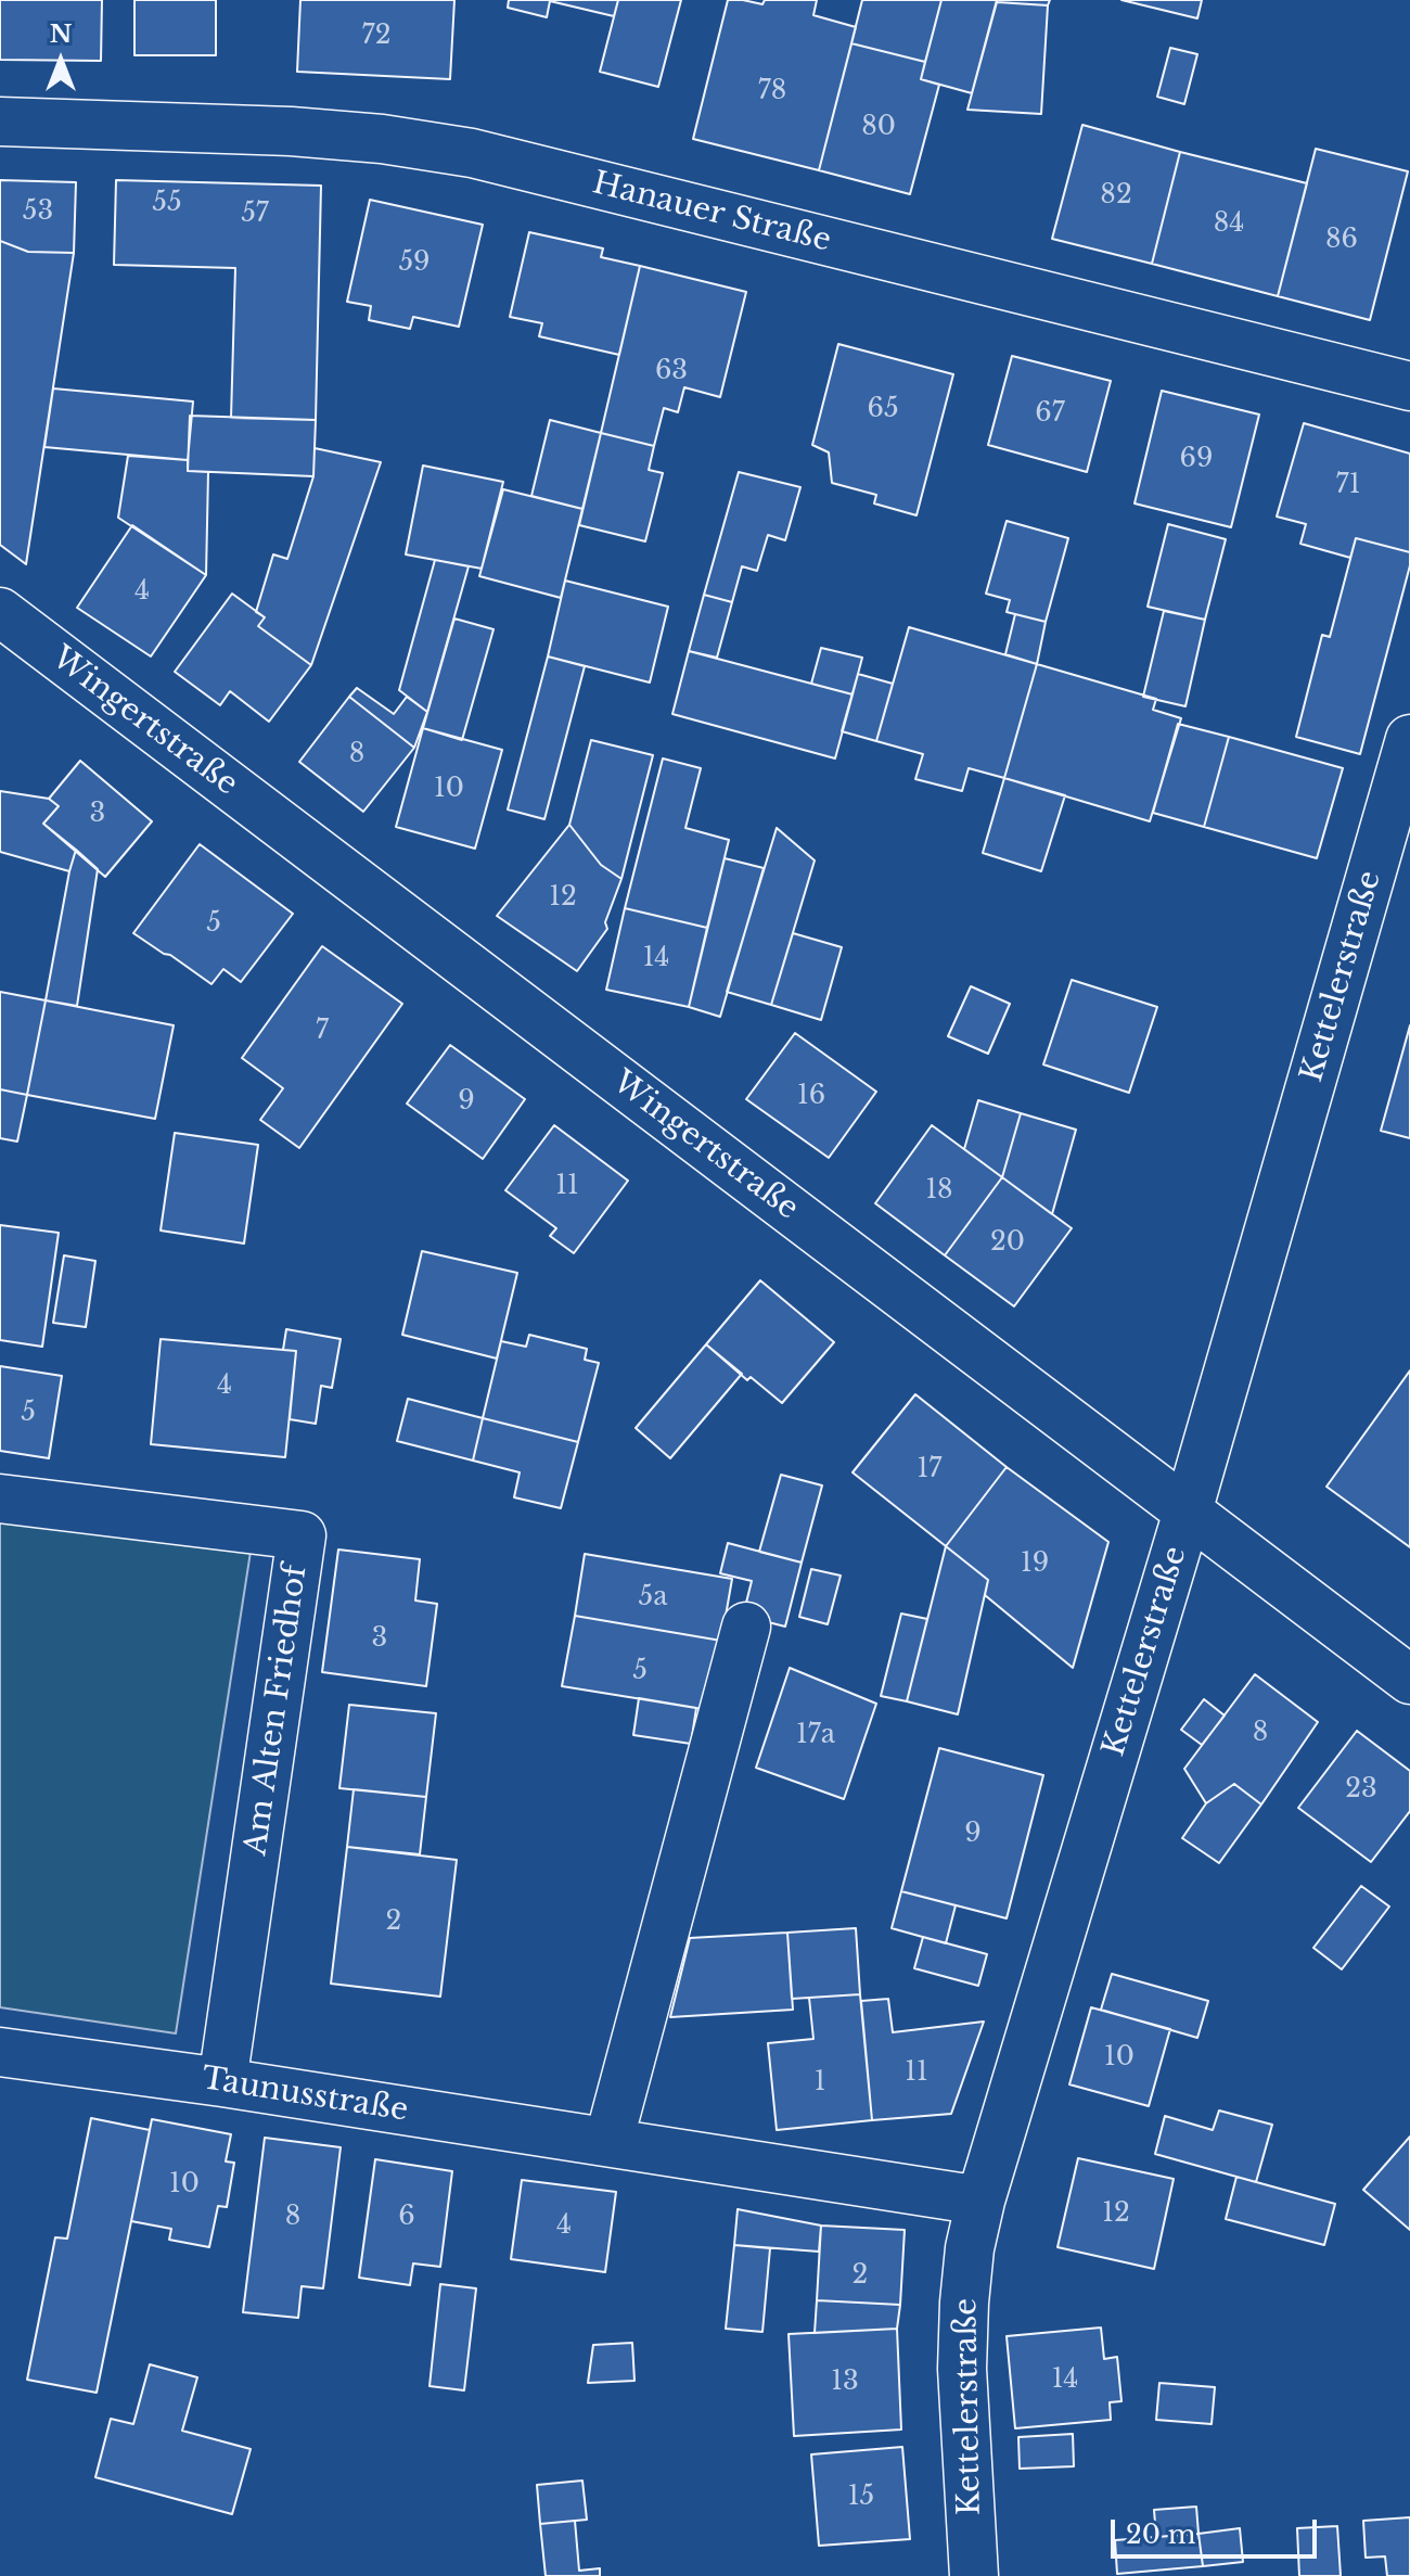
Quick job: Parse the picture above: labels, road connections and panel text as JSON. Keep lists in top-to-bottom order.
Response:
{
  "streets": {
    "street": [
      "Hanauer Straße",
      "Wingertstraße",
      "Kettelerstraße",
      "Am Alten Friedhof",
      "Taunusstraße"
    ]
  },
  "crossings": [
    ["Wingertstraße", "Kettelerstraße"],
    ["Kettelerstraße", "Taunusstraße"],
    ["Am Alten Friedhof", "Taunusstraße"]
  ],
  "house_numbers": [
    "72",
    "78",
    "80",
    "82",
    "55",
    "53",
    "57",
    "84",
    "86",
    "59",
    "63",
    "65",
    "67",
    "69",
    "71",
    "4",
    "8",
    "10",
    "3",
    "12",
    "5",
    "14",
    "7",
    "16",
    "9",
    "11",
    "18",
    "20",
    "4",
    "5",
    "17",
    "19",
    "5a",
    "3",
    "5",
    "8",
    "17a",
    "23",
    "9",
    "2",
    "10",
    "11",
    "1",
    "10",
    "12",
    "8",
    "6",
    "4",
    "2",
    "14",
    "13",
    "15"
  ],
  "scale_bar": "20 m",
  "north": "top"
}
